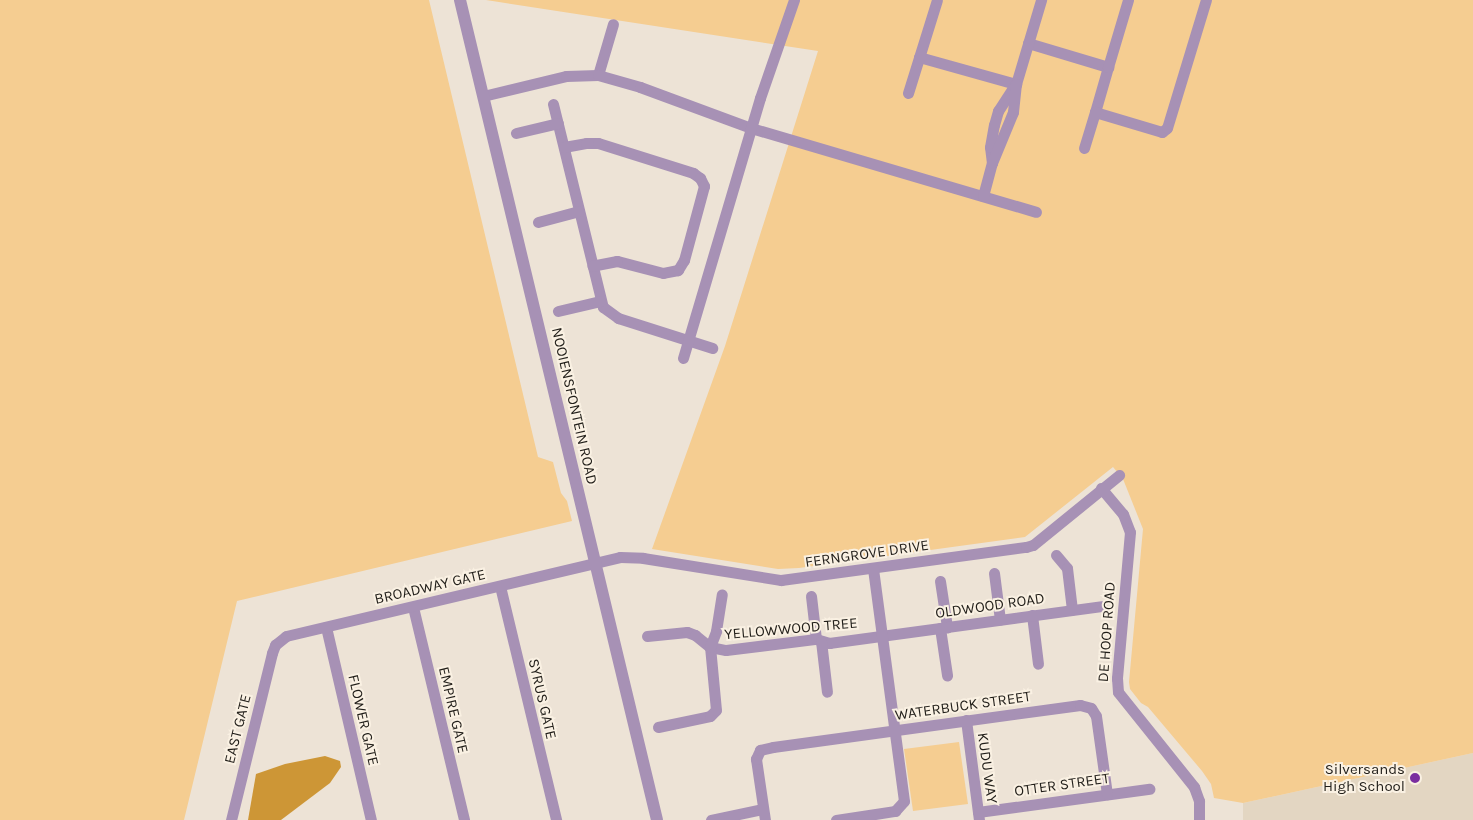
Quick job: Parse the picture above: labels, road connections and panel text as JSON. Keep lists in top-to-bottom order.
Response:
{
  "streets": {
    "street": [
      "NOOIENSFONTEIN ROAD",
      "FERNGROVE DRIVE",
      "BROADWAY GATE",
      "OLDWOOD ROAD",
      "YELLOWWOOD TREE",
      "DE HOOP ROAD",
      "SYRUS GATE",
      "WATERBUCK STREET",
      "EMPIRE GATE",
      "FLOWER GATE",
      "EAST GATE",
      "KUDU WAY",
      "OTTER STREET"
    ]
  },
  "crossings": [
    ["NOOIENSFONTEIN ROAD", "FERNGROVE DRIVE"],
    ["NOOIENSFONTEIN ROAD", "BROADWAY GATE"],
    ["FERNGROVE DRIVE", "BROADWAY GATE"],
    ["FERNGROVE DRIVE", "DE HOOP ROAD"],
    ["BROADWAY GATE", "SYRUS GATE"],
    ["BROADWAY GATE", "EMPIRE GATE"],
    ["BROADWAY GATE", "FLOWER GATE"],
    ["BROADWAY GATE", "EAST GATE"],
    ["OLDWOOD ROAD", "YELLOWWOOD TREE"],
    ["WATERBUCK STREET", "KUDU WAY"],
    ["WATERBUCK STREET", "OTTER STREET"],
    ["KUDU WAY", "OTTER STREET"]
  ],
  "places": ["Silversands High School"]
}
